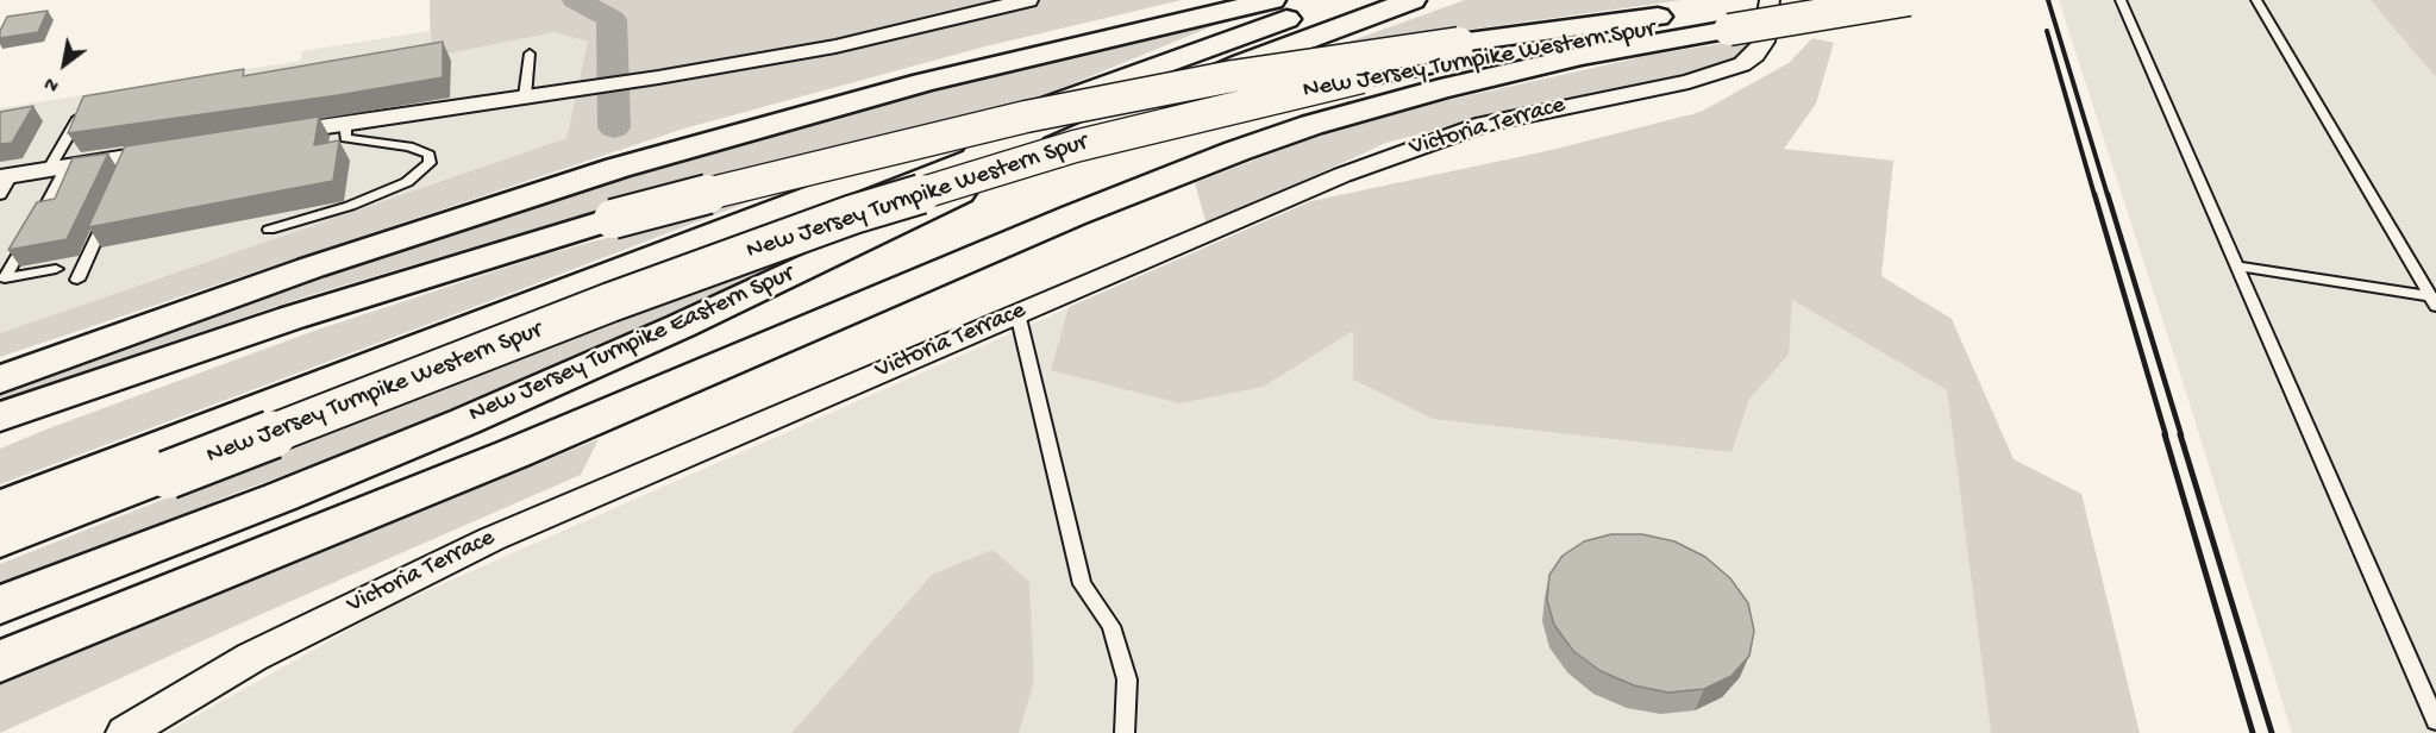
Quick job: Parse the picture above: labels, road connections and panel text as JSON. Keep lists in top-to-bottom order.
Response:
{
  "streets": {
    "highway": ["New Jersey Turnpike Western Spur", "New Jersey Turnpike Eastern Spur"],
    "street": ["Victoria Terrace"]
  },
  "north": "bottom left"
}
